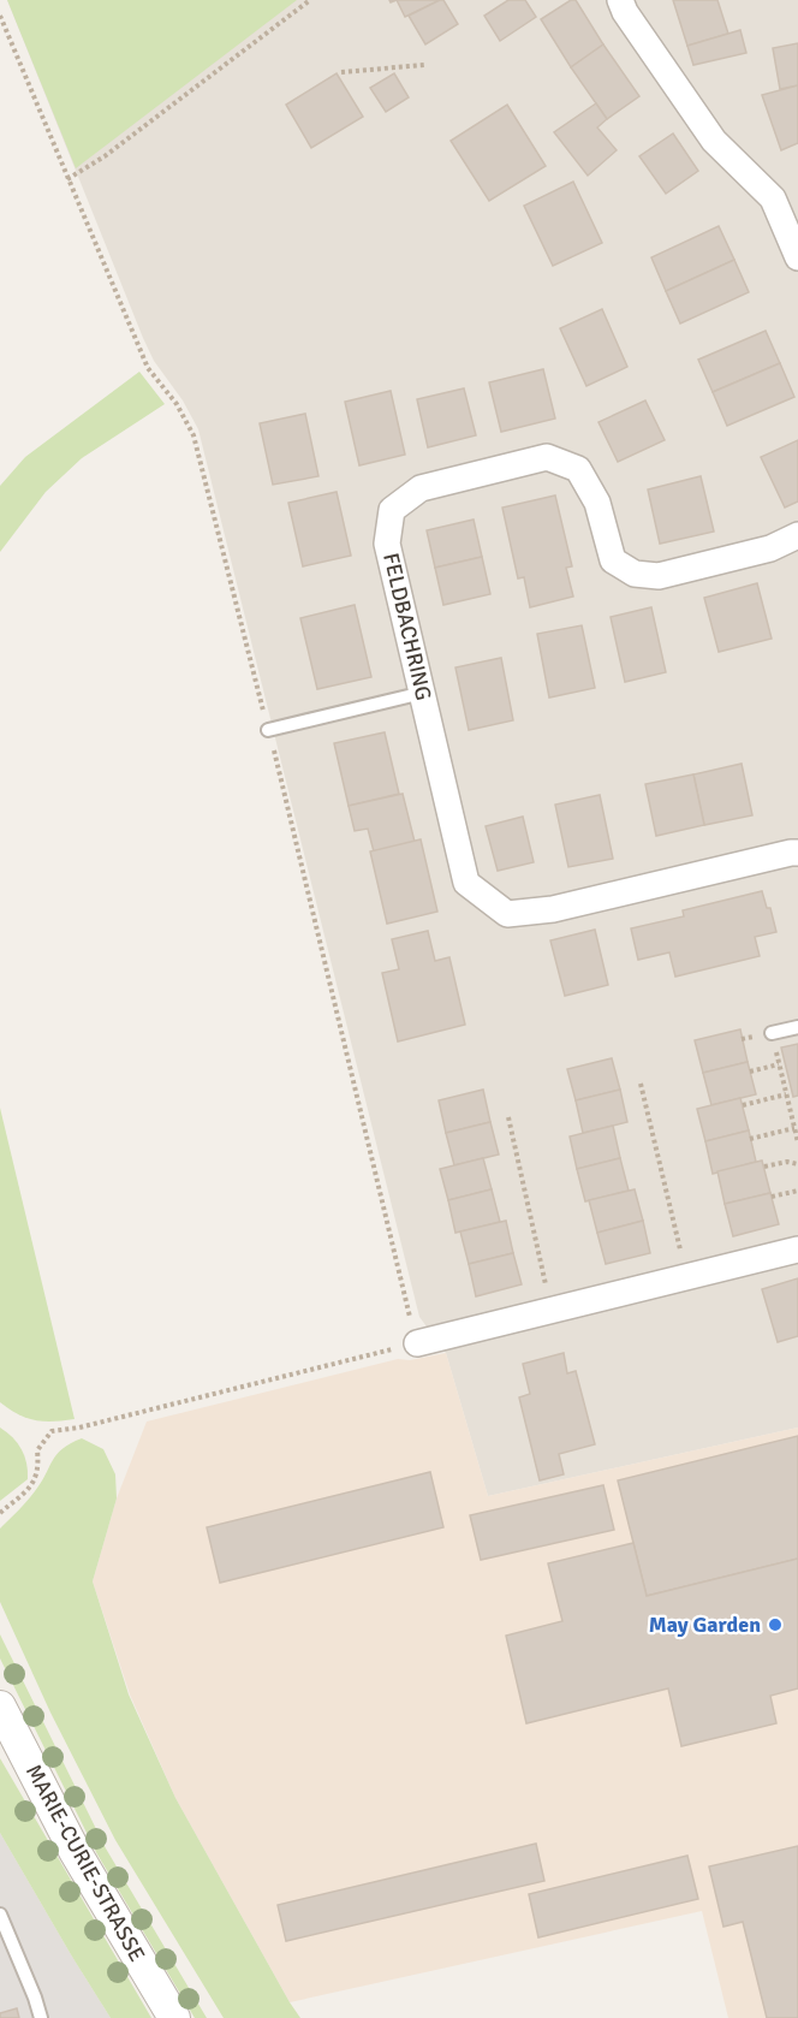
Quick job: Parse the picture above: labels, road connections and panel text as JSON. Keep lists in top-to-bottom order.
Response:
{
  "streets": {
    "street": ["FELDBACHRING", "MARIE-CURIE-STRASSE"]
  },
  "places": ["May Garden"]
}
